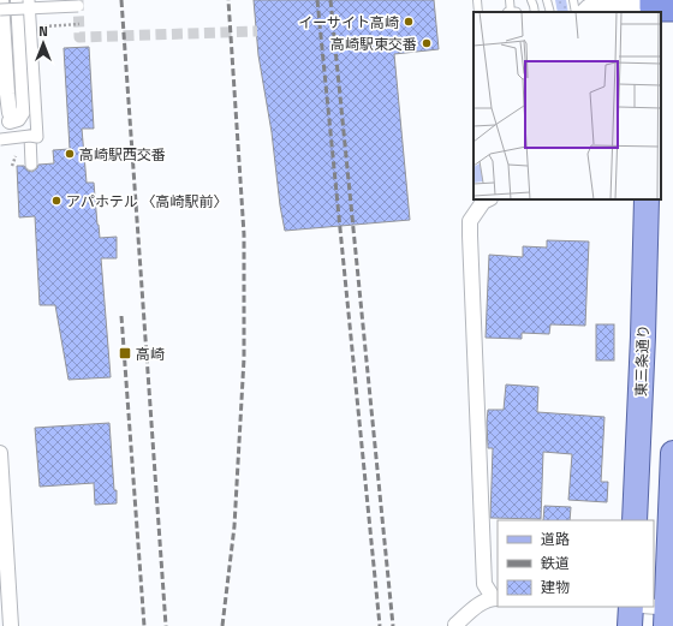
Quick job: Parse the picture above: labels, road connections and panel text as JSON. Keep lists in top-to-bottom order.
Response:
{
  "streets": {
    "main road": ["東三条通り"]
  },
  "places": {
    "other": [
      "イーサイト高崎",
      "高崎駅東交番",
      "高崎駅西交番",
      "アパホテル 〈高崎駅前〉"
    ],
    "transit": ["高崎"]
  },
  "legend": ["道路", "鉄道", "建物"],
  "north": "top"
}
